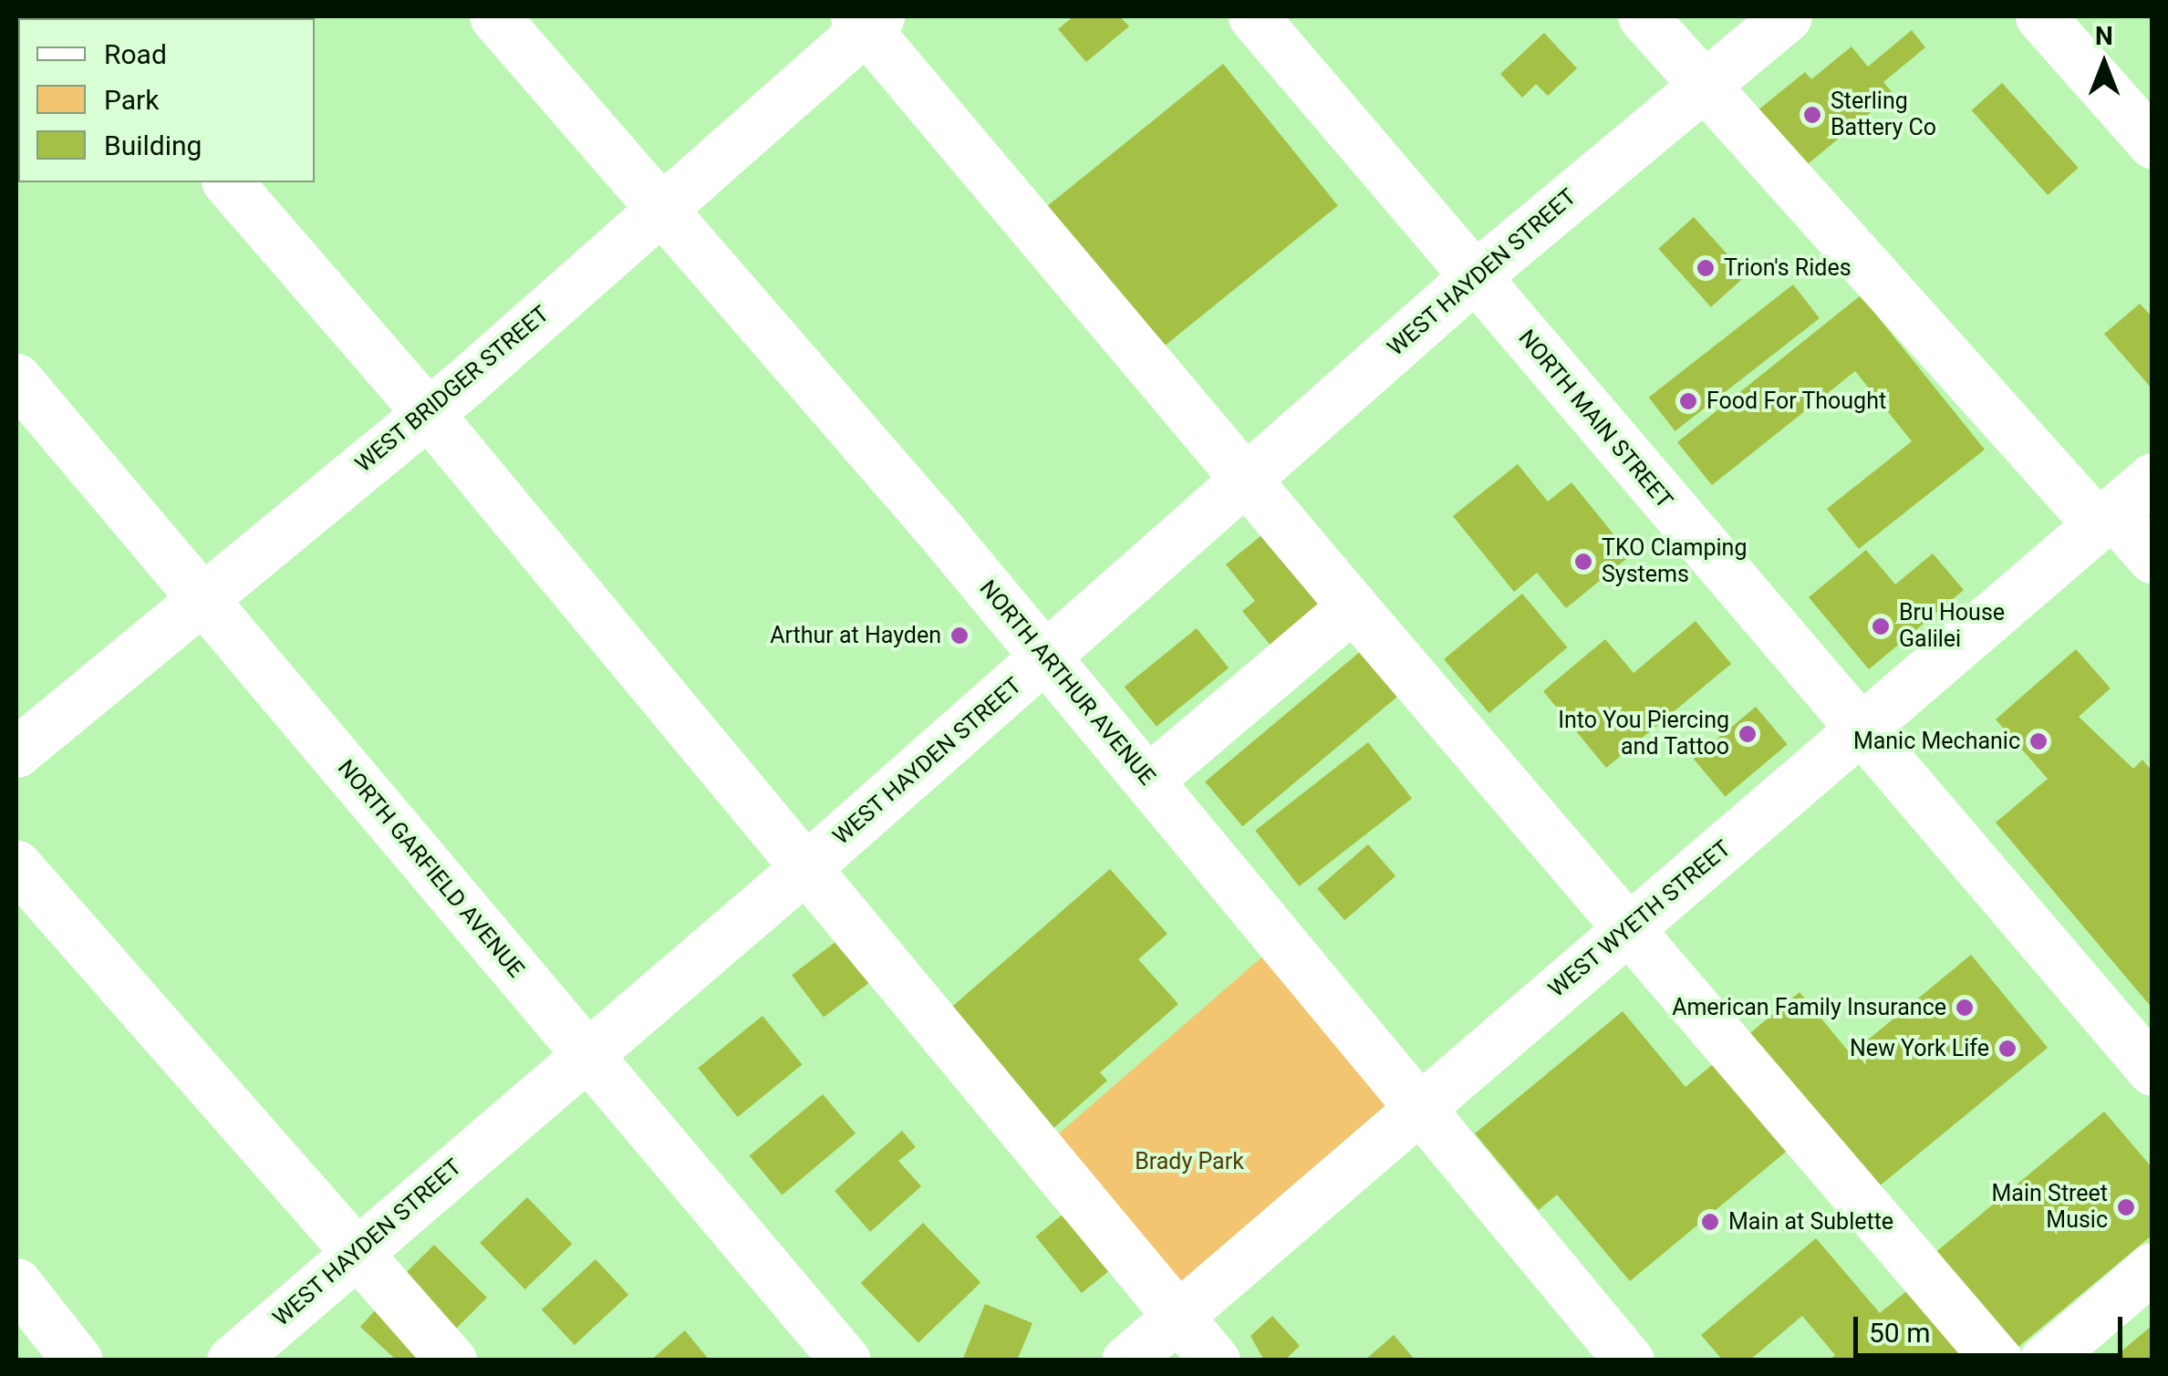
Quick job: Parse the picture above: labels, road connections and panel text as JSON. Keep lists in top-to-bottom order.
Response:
{
  "streets": {
    "street": [
      "WEST HAYDEN STREET",
      "WEST BRIDGER STREET",
      "NORTH MAIN STREET",
      "NORTH ARTHUR AVENUE",
      "NORTH GARFIELD AVENUE",
      "WEST WYETH STREET"
    ]
  },
  "crossings": [
    ["WEST HAYDEN STREET", "NORTH MAIN STREET"],
    ["WEST HAYDEN STREET", "NORTH ARTHUR AVENUE"],
    ["WEST HAYDEN STREET", "NORTH GARFIELD AVENUE"],
    ["WEST BRIDGER STREET", "NORTH ARTHUR AVENUE"],
    ["WEST BRIDGER STREET", "NORTH GARFIELD AVENUE"],
    ["NORTH MAIN STREET", "WEST WYETH STREET"],
    ["NORTH ARTHUR AVENUE", "WEST WYETH STREET"]
  ],
  "parks": ["Brady Park"],
  "places": [
    "Sterling Battery Co",
    "Trion's Rides",
    "Food For Thought",
    "TKO Clamping Systems",
    "Bru House Galilei",
    "Arthur at Hayden",
    "Into You Piercing and Tattoo",
    "Manic Mechanic",
    "American Family Insurance",
    "New York Life",
    "Main Street Music",
    "Main at Sublette"
  ],
  "legend": ["Road", "Park", "Building"],
  "scale_bar": "50 m",
  "north": "top"
}
